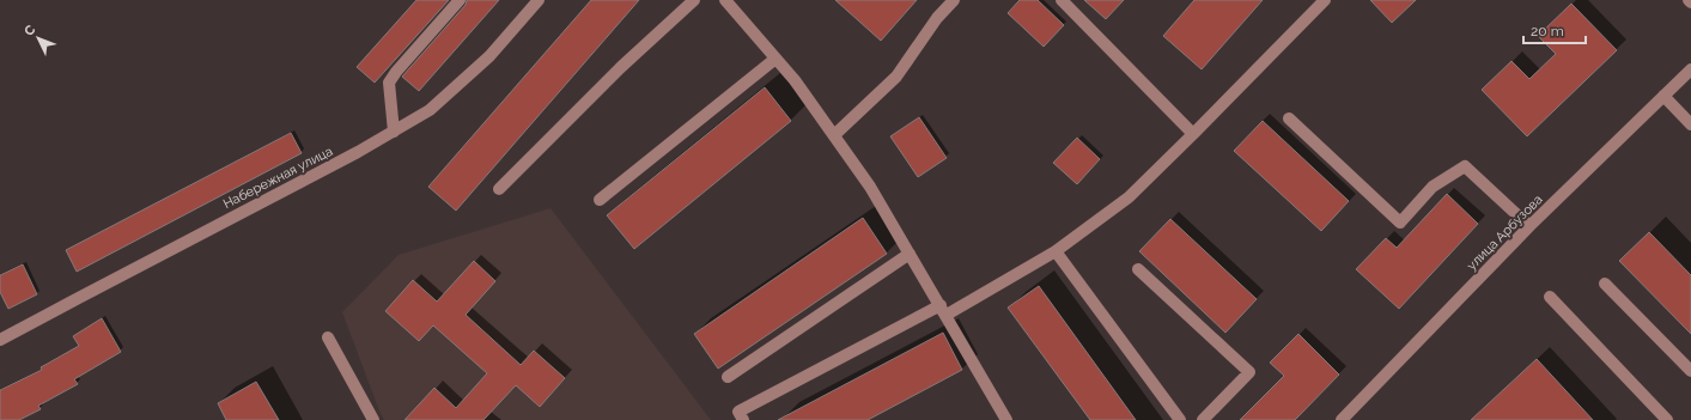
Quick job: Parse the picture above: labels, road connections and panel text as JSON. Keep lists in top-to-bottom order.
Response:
{
  "streets": {
    "street": ["Набережная улица", "улица Арбузова"]
  },
  "scale_bar": "20 m",
  "north": "top left"
}
